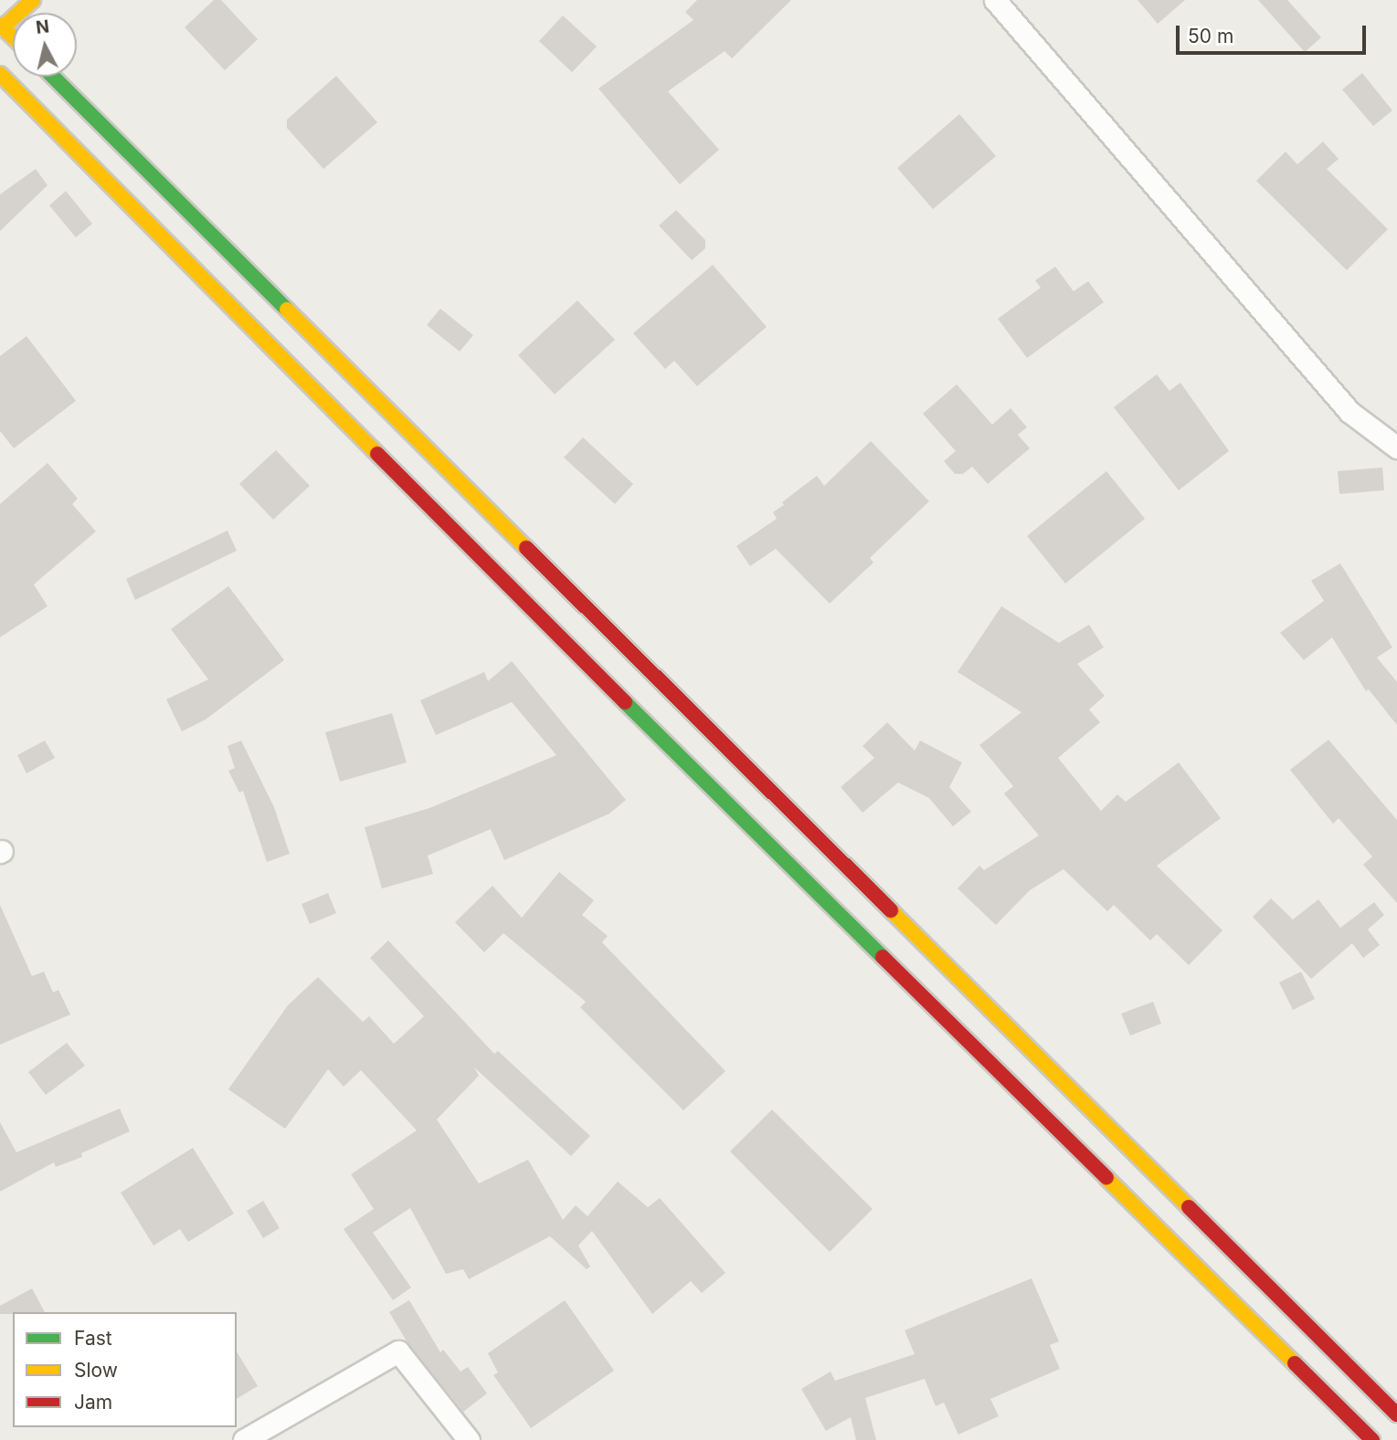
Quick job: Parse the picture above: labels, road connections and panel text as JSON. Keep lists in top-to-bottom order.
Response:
{
  "legend": ["Fast", "Slow", "Jam"],
  "scale_bar": "50 m",
  "north": "top"
}
